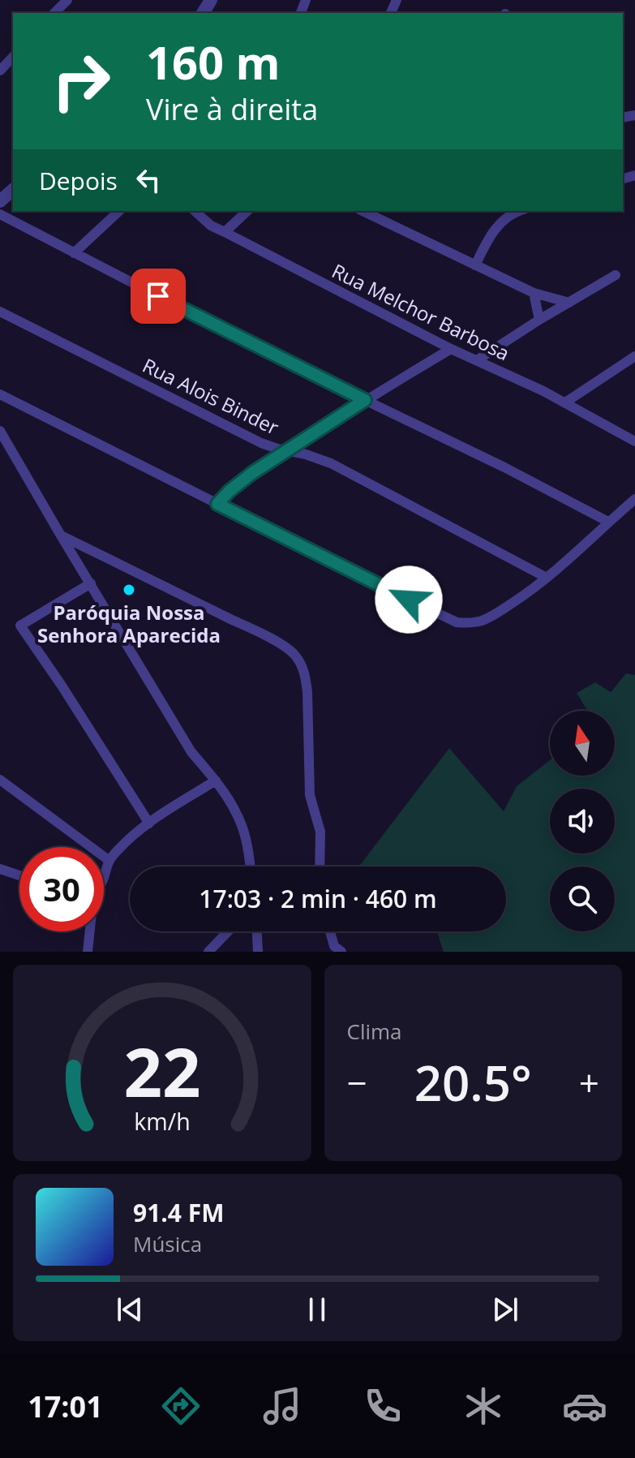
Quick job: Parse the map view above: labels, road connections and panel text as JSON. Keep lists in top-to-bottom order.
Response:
{
  "streets": {
    "street": ["Rua Melchor Barbosa", "Rua Alois Binder"]
  },
  "places": ["Paróquia Nossa Senhora Aparecida"],
  "north": "top",
  "page": {
    "turn": ["160 m", "Vire à direita"],
    "then": "Depois",
    "limit": "30",
    "trip": "17:03 · 2 min · 460 m",
    "tile": "Clima",
    "heat": ["−", "20.5°", "+"],
    "song": ["91.4 FM", "Música"],
    "tabs": "17:01",
    "gauge": ["22", "km/h"]
  }
}
